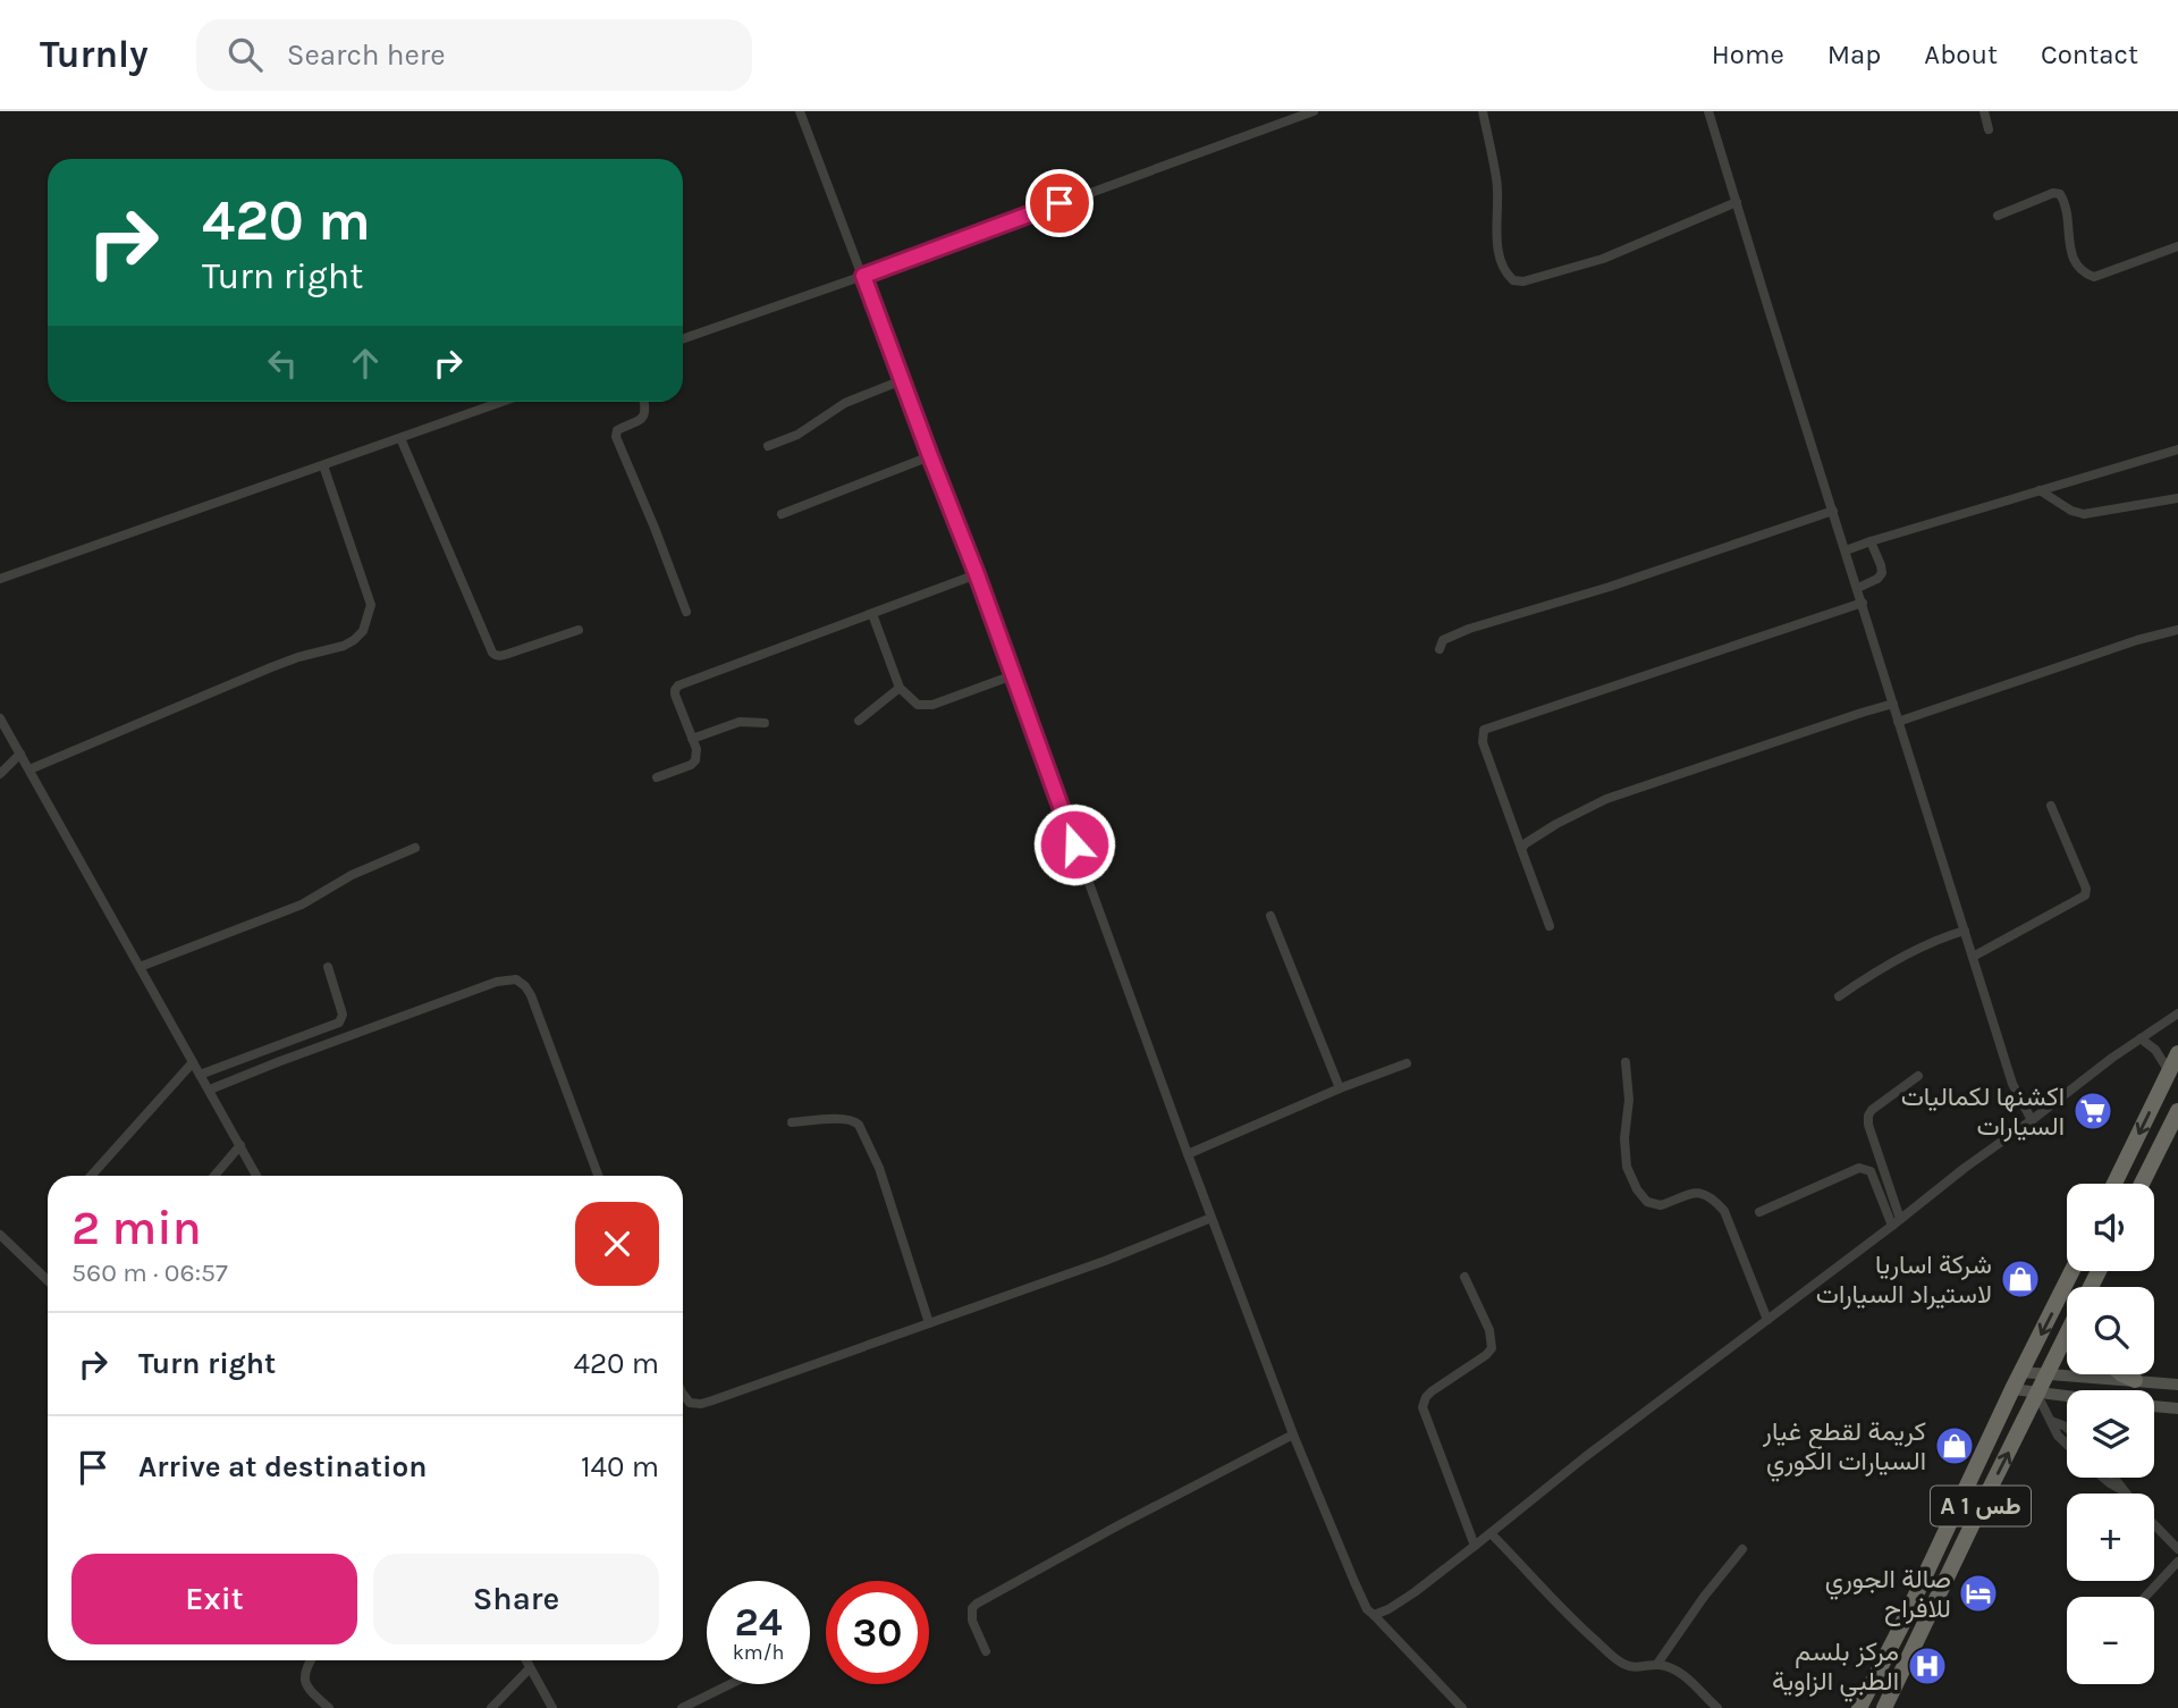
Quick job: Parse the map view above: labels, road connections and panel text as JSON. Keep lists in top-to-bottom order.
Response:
{
  "streets": {
    "highway": ["A 1 طس"]
  },
  "places": {
    "supermarket": ["اكشنها لكماليات السيارات"],
    "shop": ["شركة اساريا لاستيراد السيارات", "كريمة لقطع غيار السيارات الكوري"],
    "hotel": ["صالة الجوري للافراح"],
    "hospital": ["مركز بلسم الطبي الزاوية"]
  },
  "page": {
    "header": "Turnly",
    "search": "Search here",
    "nav": [
      "Home",
      "Map",
      "About",
      "Contact"
    ],
    "turn": ["420 m", "Turn right"],
    "heading": ["2 min", "560 m · 06:57"],
    "map_buttons": ["+", "−"],
    "list": [
      {
        "name": "Turn right",
        "value": "420 m"
      },
      {
        "name": "Arrive at destination",
        "value": "140 m"
      }
    ],
    "buttons": ["Exit", "Share"],
    "speed": "24 km/h",
    "limit": "30"
  }
}
